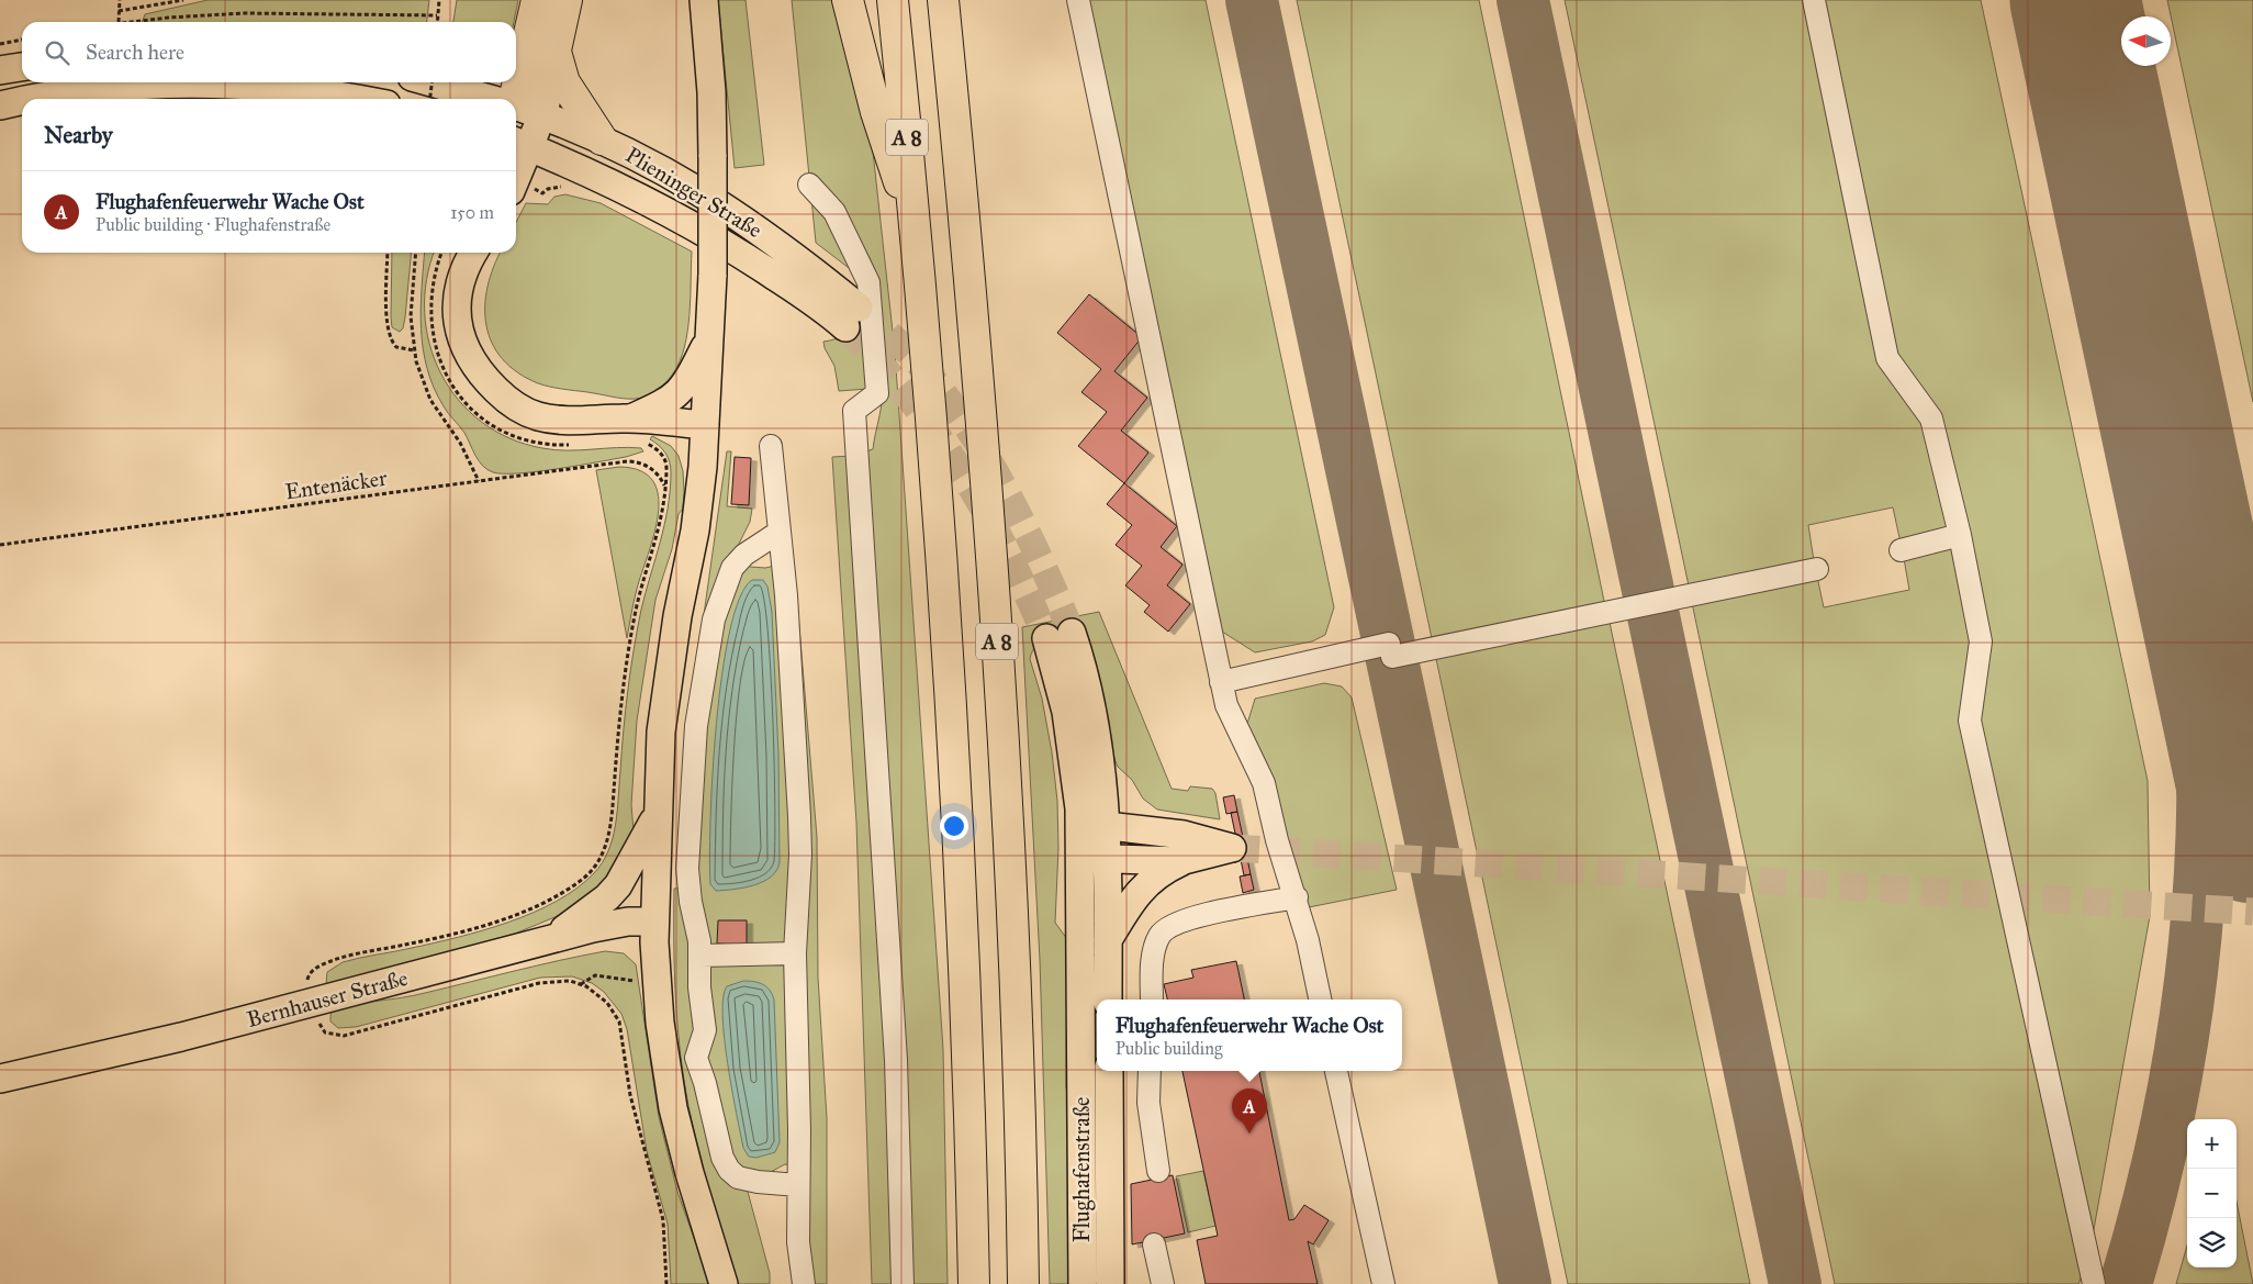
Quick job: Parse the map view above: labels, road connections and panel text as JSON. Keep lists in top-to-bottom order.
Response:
{
  "streets": {
    "highway": ["A 8"],
    "main road": ["Plieninger Straße", "Bernhauser Straße", "Flughafenstraße"],
    "path": ["Entenäcker"]
  },
  "crossings": [
    ["Entenäcker", "Bernhauser Straße"]
  ],
  "north": "left",
  "page": {
    "search": "Search here",
    "heading": "Nearby",
    "list": [
      {
        "mark": "A",
        "name": "Flughafenfeuerwehr Wache Ost",
        "note": "Public building · Flughafenstraße",
        "value": "150 m"
      }
    ],
    "popup": ["Flughafenfeuerwehr Wache Ost", "Public building"],
    "pins": "A",
    "map_buttons": ["+", "−"]
  }
}
